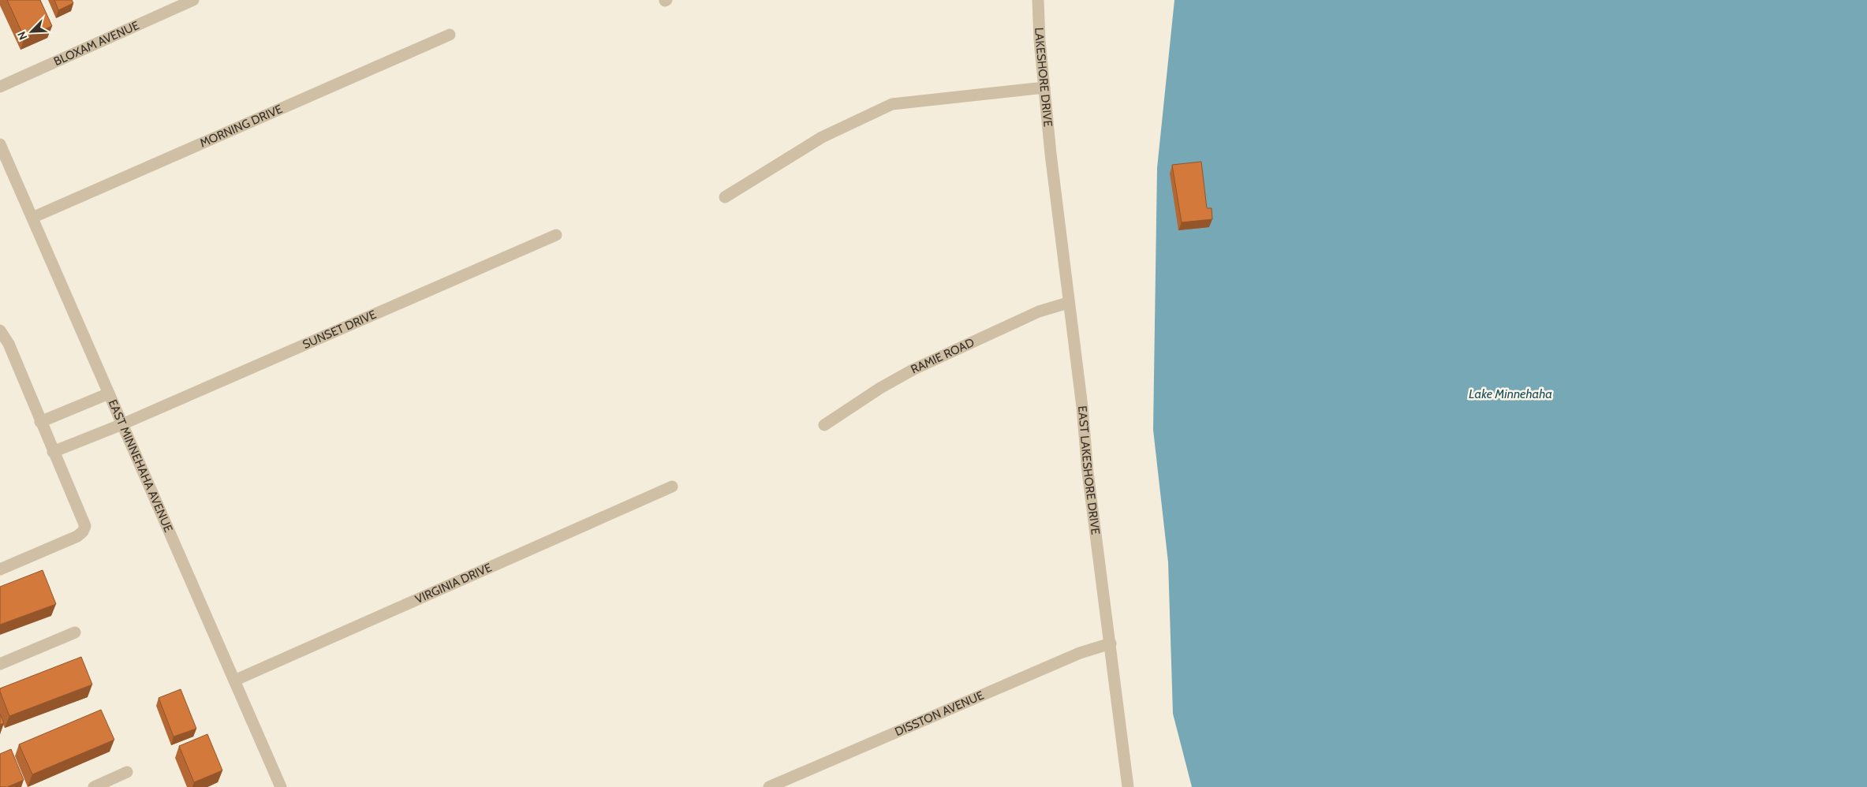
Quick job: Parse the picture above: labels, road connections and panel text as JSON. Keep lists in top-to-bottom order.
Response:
{
  "streets": {
    "street": [
      "BLOXAM AVENUE",
      "LAKESHORE DRIVE",
      "MORNING DRIVE",
      "SUNSET DRIVE",
      "RAMIE ROAD",
      "EAST MINNEHAHA AVENUE",
      "EAST LAKESHORE DRIVE",
      "VIRGINIA DRIVE",
      "DISSTON AVENUE"
    ]
  },
  "crossings": [
    ["LAKESHORE DRIVE", "EAST LAKESHORE DRIVE"],
    ["MORNING DRIVE", "EAST MINNEHAHA AVENUE"],
    ["SUNSET DRIVE", "EAST MINNEHAHA AVENUE"],
    ["RAMIE ROAD", "EAST LAKESHORE DRIVE"],
    ["EAST MINNEHAHA AVENUE", "VIRGINIA DRIVE"],
    ["EAST LAKESHORE DRIVE", "DISSTON AVENUE"]
  ],
  "water": ["Lake Minnehaha"],
  "north": "bottom left"
}
